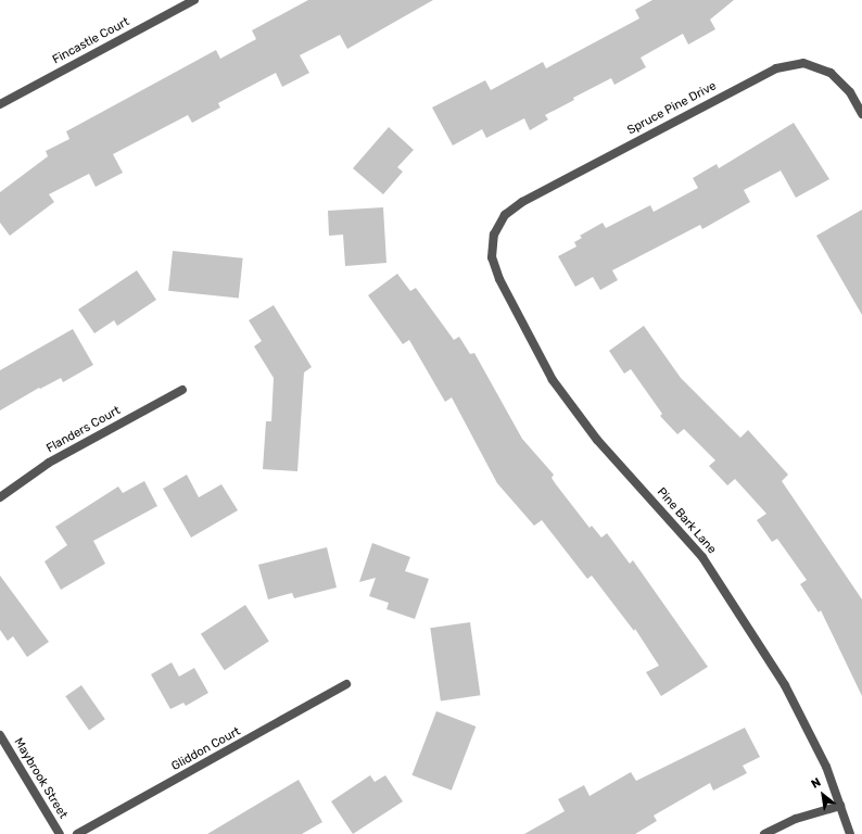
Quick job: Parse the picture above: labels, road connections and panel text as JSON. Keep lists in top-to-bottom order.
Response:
{
  "streets": {
    "street": [
      "Fincastle Court",
      "Spruce Pine Drive",
      "Flanders Court",
      "Pine Bark Lane",
      "Gliddon Court",
      "Maybrook Street"
    ]
  },
  "crossings": [
    ["Spruce Pine Drive", "Pine Bark Lane"]
  ],
  "north": "top left"
}
